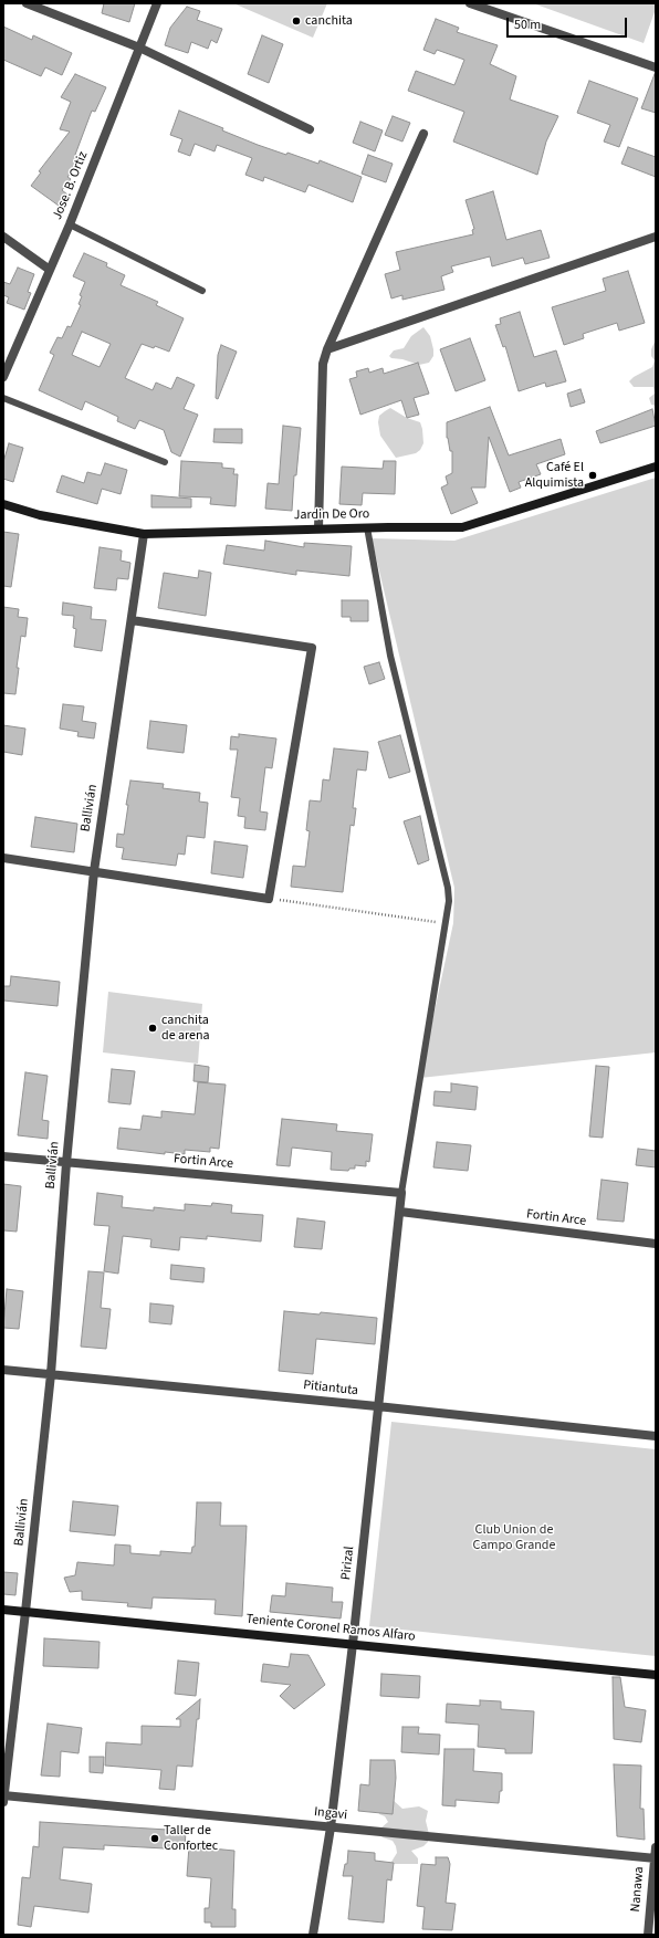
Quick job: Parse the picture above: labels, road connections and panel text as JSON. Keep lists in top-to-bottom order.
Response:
{
  "streets": {
    "street": [
      "Jose. B. Ortiz",
      "Jardin De Oro",
      "Ballivián",
      "Fortin Arce",
      "Pitiantuta",
      "Pirizal",
      "Teniente Coronel Ramos Alfaro",
      "Ingavi",
      "Nanawa"
    ]
  },
  "crossings": [
    ["Jardin De Oro", "Ballivián"],
    ["Ballivián", "Fortin Arce"],
    ["Ballivián", "Pitiantuta"],
    ["Ballivián", "Teniente Coronel Ramos Alfaro"],
    ["Ballivián", "Ingavi"],
    ["Fortin Arce", "Pirizal"],
    ["Pitiantuta", "Pirizal"],
    ["Pirizal", "Teniente Coronel Ramos Alfaro"],
    ["Pirizal", "Ingavi"],
    ["Ingavi", "Nanawa"]
  ],
  "parks": ["Club Union de Campo Grande"],
  "places": [
    "canchita",
    "Café El Alquimista",
    "canchita de arena",
    "Taller de Confortec"
  ],
  "scale_bar": "50 m"
}
